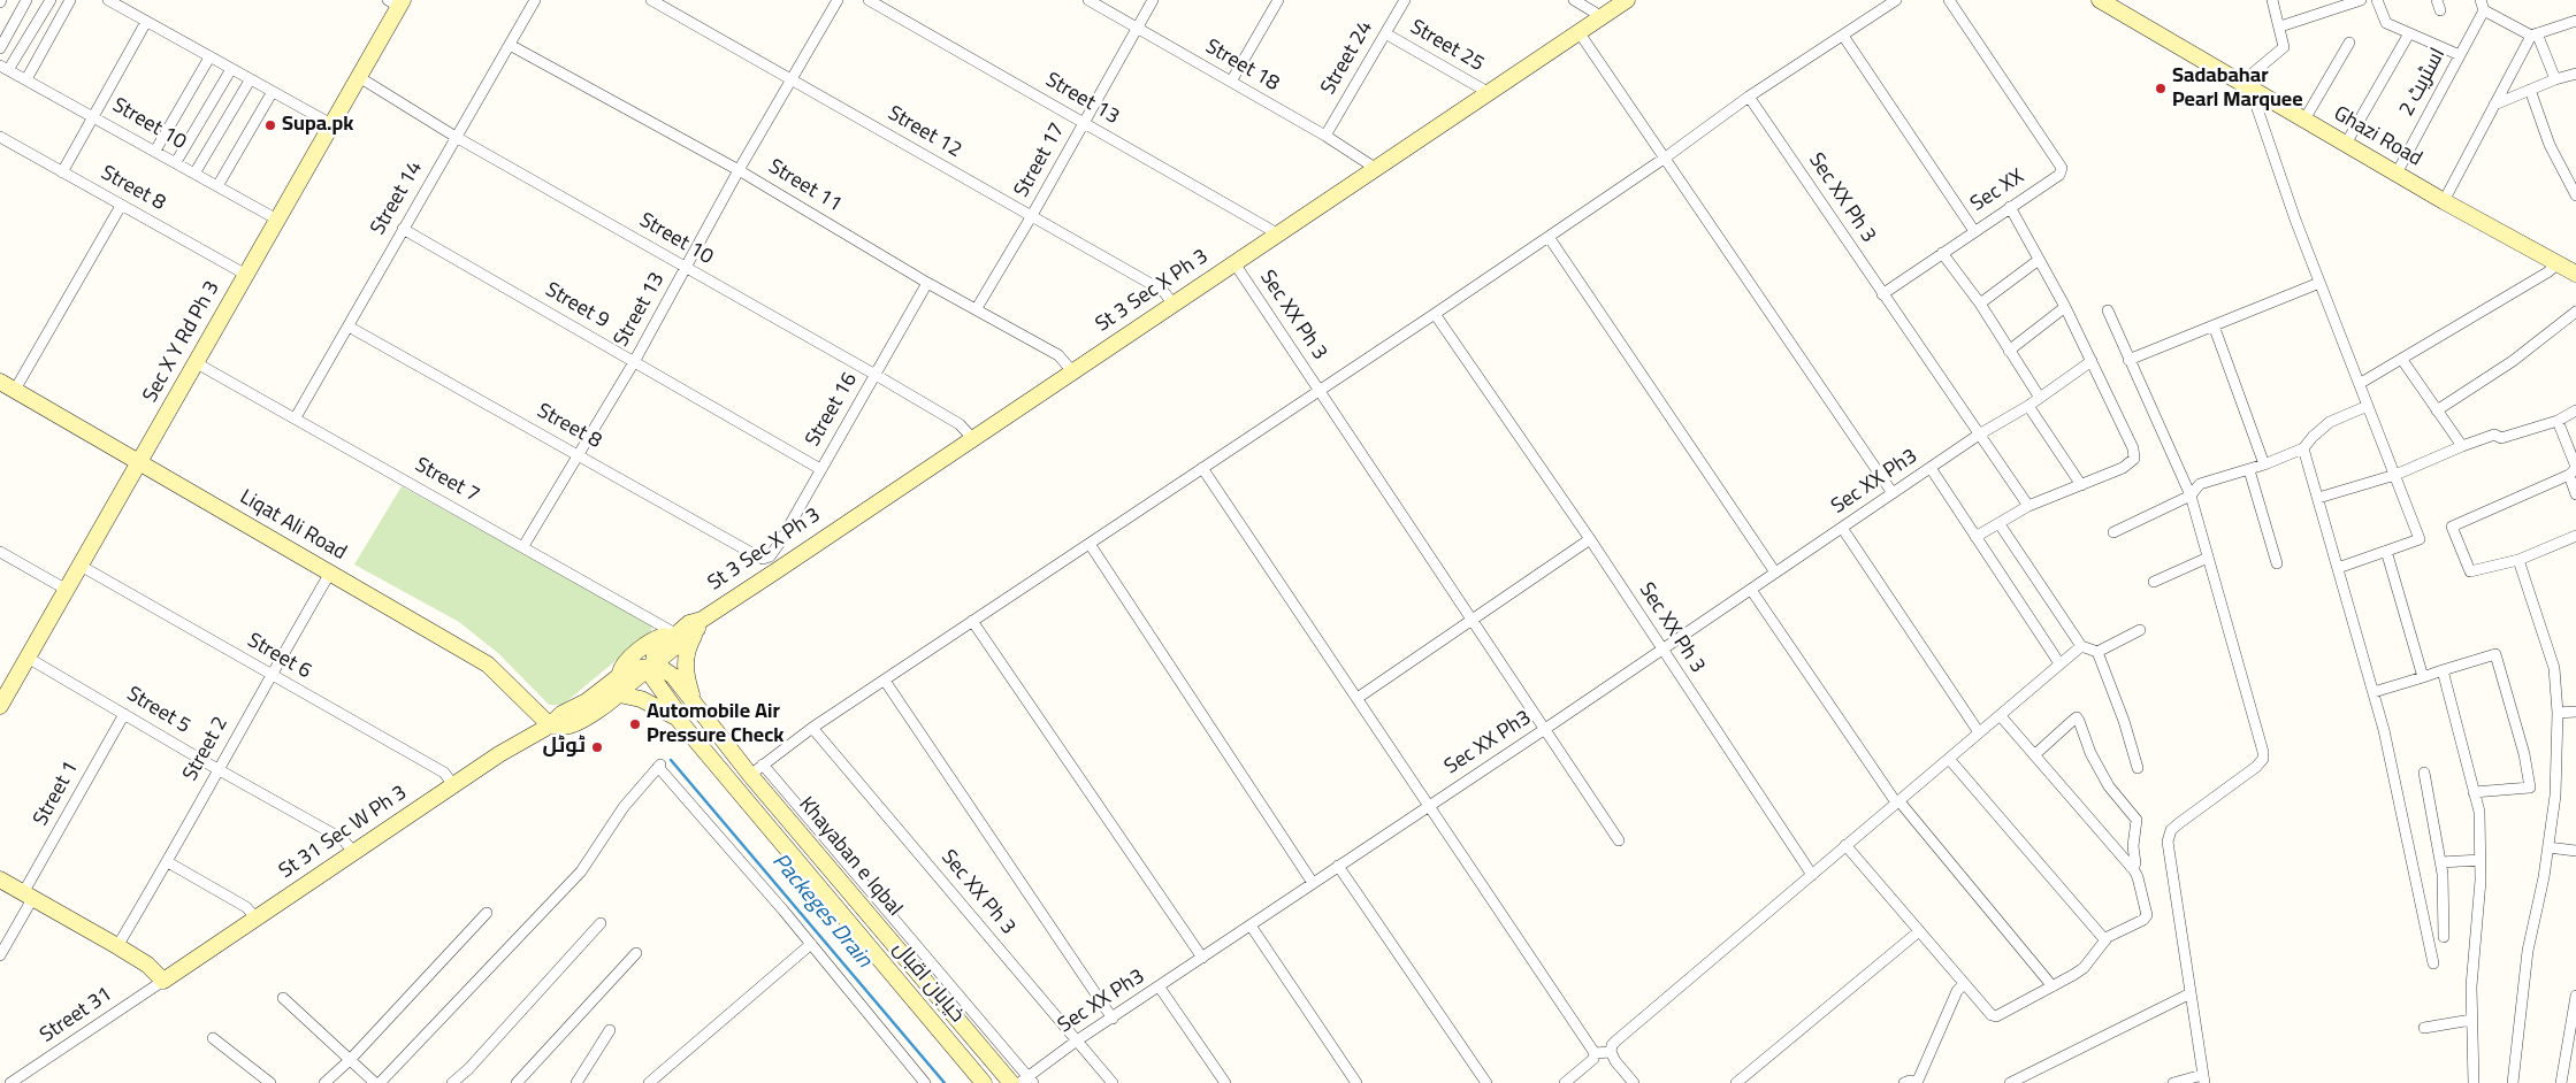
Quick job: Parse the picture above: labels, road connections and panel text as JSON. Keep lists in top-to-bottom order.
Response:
{
  "streets": {
    "main road": [
      "Ghazi Road",
      "St 3 Sec X Ph 3",
      "Sec X Y Rd Ph 3",
      "Liqat Ali Road",
      "St 31 Sec W Ph 3",
      "Khayaban e Iqbal",
      "خیابان اقبال"
    ],
    "street": [
      "Street 25",
      "Street 24",
      "Street 18",
      "اسٹریٹ 2",
      "Street 13",
      "Street 10",
      "Street 12",
      "Street 17",
      "Street 11",
      "Street 8",
      "Sec XX",
      "Street 14",
      "Sec XX Ph 3",
      "Street 9",
      "Street 16",
      "Street 7",
      "Sec XX Ph3",
      "Street 6",
      "Street 5",
      "Street 2",
      "Street 1",
      "Street 31"
    ]
  },
  "crossings": [
    ["Street 25", "Street 24"],
    ["Street 25", "St 3 Sec X Ph 3"],
    ["Street 24", "Street 18"],
    ["Street 18", "Street 17"],
    ["Street 18", "St 3 Sec X Ph 3"],
    ["اسٹریٹ 2", "Ghazi Road"],
    ["Street 13", "Street 10"],
    ["Street 13", "Street 12"],
    ["Street 13", "Street 17"],
    ["Street 13", "Street 11"],
    ["Street 13", "Street 8"],
    ["Street 13", "St 3 Sec X Ph 3"],
    ["Street 13", "Street 9"],
    ["Street 13", "Street 7"],
    ["Street 10", "Street 14"],
    ["Street 10", "St 3 Sec X Ph 3"],
    ["Street 10", "Sec X Y Rd Ph 3"],
    ["Street 10", "Street 16"],
    ["Street 12", "Street 17"],
    ["Street 12", "St 3 Sec X Ph 3"],
    ["Street 17", "Street 11"],
    ["Street 11", "Street 14"],
    ["Street 11", "St 3 Sec X Ph 3"],
    ["Street 11", "Street 16"],
    ["Street 8", "Street 14"],
    ["Street 8", "St 3 Sec X Ph 3"],
    ["Street 8", "Sec X Y Rd Ph 3"],
    ["Street 8", "Street 16"],
    ["Sec XX", "Sec XX Ph 3"],
    ["Street 14", "Street 9"],
    ["Street 14", "Street 7"],
    ["Sec XX Ph 3", "St 3 Sec X Ph 3"],
    ["Sec XX Ph 3", "Sec XX Ph3"],
    ["Sec XX Ph 3", "Khayaban e Iqbal"],
    ["St 3 Sec X Ph 3", "Street 16"],
    ["St 3 Sec X Ph 3", "Street 7"],
    ["St 3 Sec X Ph 3", "St 31 Sec W Ph 3"],
    ["St 3 Sec X Ph 3", "Khayaban e Iqbal"],
    ["St 3 Sec X Ph 3", "خیابان اقبال"],
    ["Street 9", "Street 16"],
    ["Sec X Y Rd Ph 3", "Street 7"],
    ["Sec X Y Rd Ph 3", "Liqat Ali Road"],
    ["Sec X Y Rd Ph 3", "Street 6"],
    ["Sec X Y Rd Ph 3", "Street 5"],
    ["Liqat Ali Road", "Street 2"],
    ["Liqat Ali Road", "St 31 Sec W Ph 3"],
    ["Street 6", "Street 2"],
    ["Street 6", "St 31 Sec W Ph 3"],
    ["Street 5", "Street 2"],
    ["Street 5", "Street 1"],
    ["Street 5", "St 31 Sec W Ph 3"],
    ["St 31 Sec W Ph 3", "Khayaban e Iqbal"],
    ["St 31 Sec W Ph 3", "خیابان اقبال"],
    ["St 31 Sec W Ph 3", "Street 31"],
    ["Khayaban e Iqbal", "خیابان اقبال"]
  ],
  "water": ["Packeges Drain"],
  "places": [
    "Sadabahar Pearl Marquee",
    "Supa.pk",
    "Automobile Air Pressure Check",
    "ٹوٹل"
  ]
}
